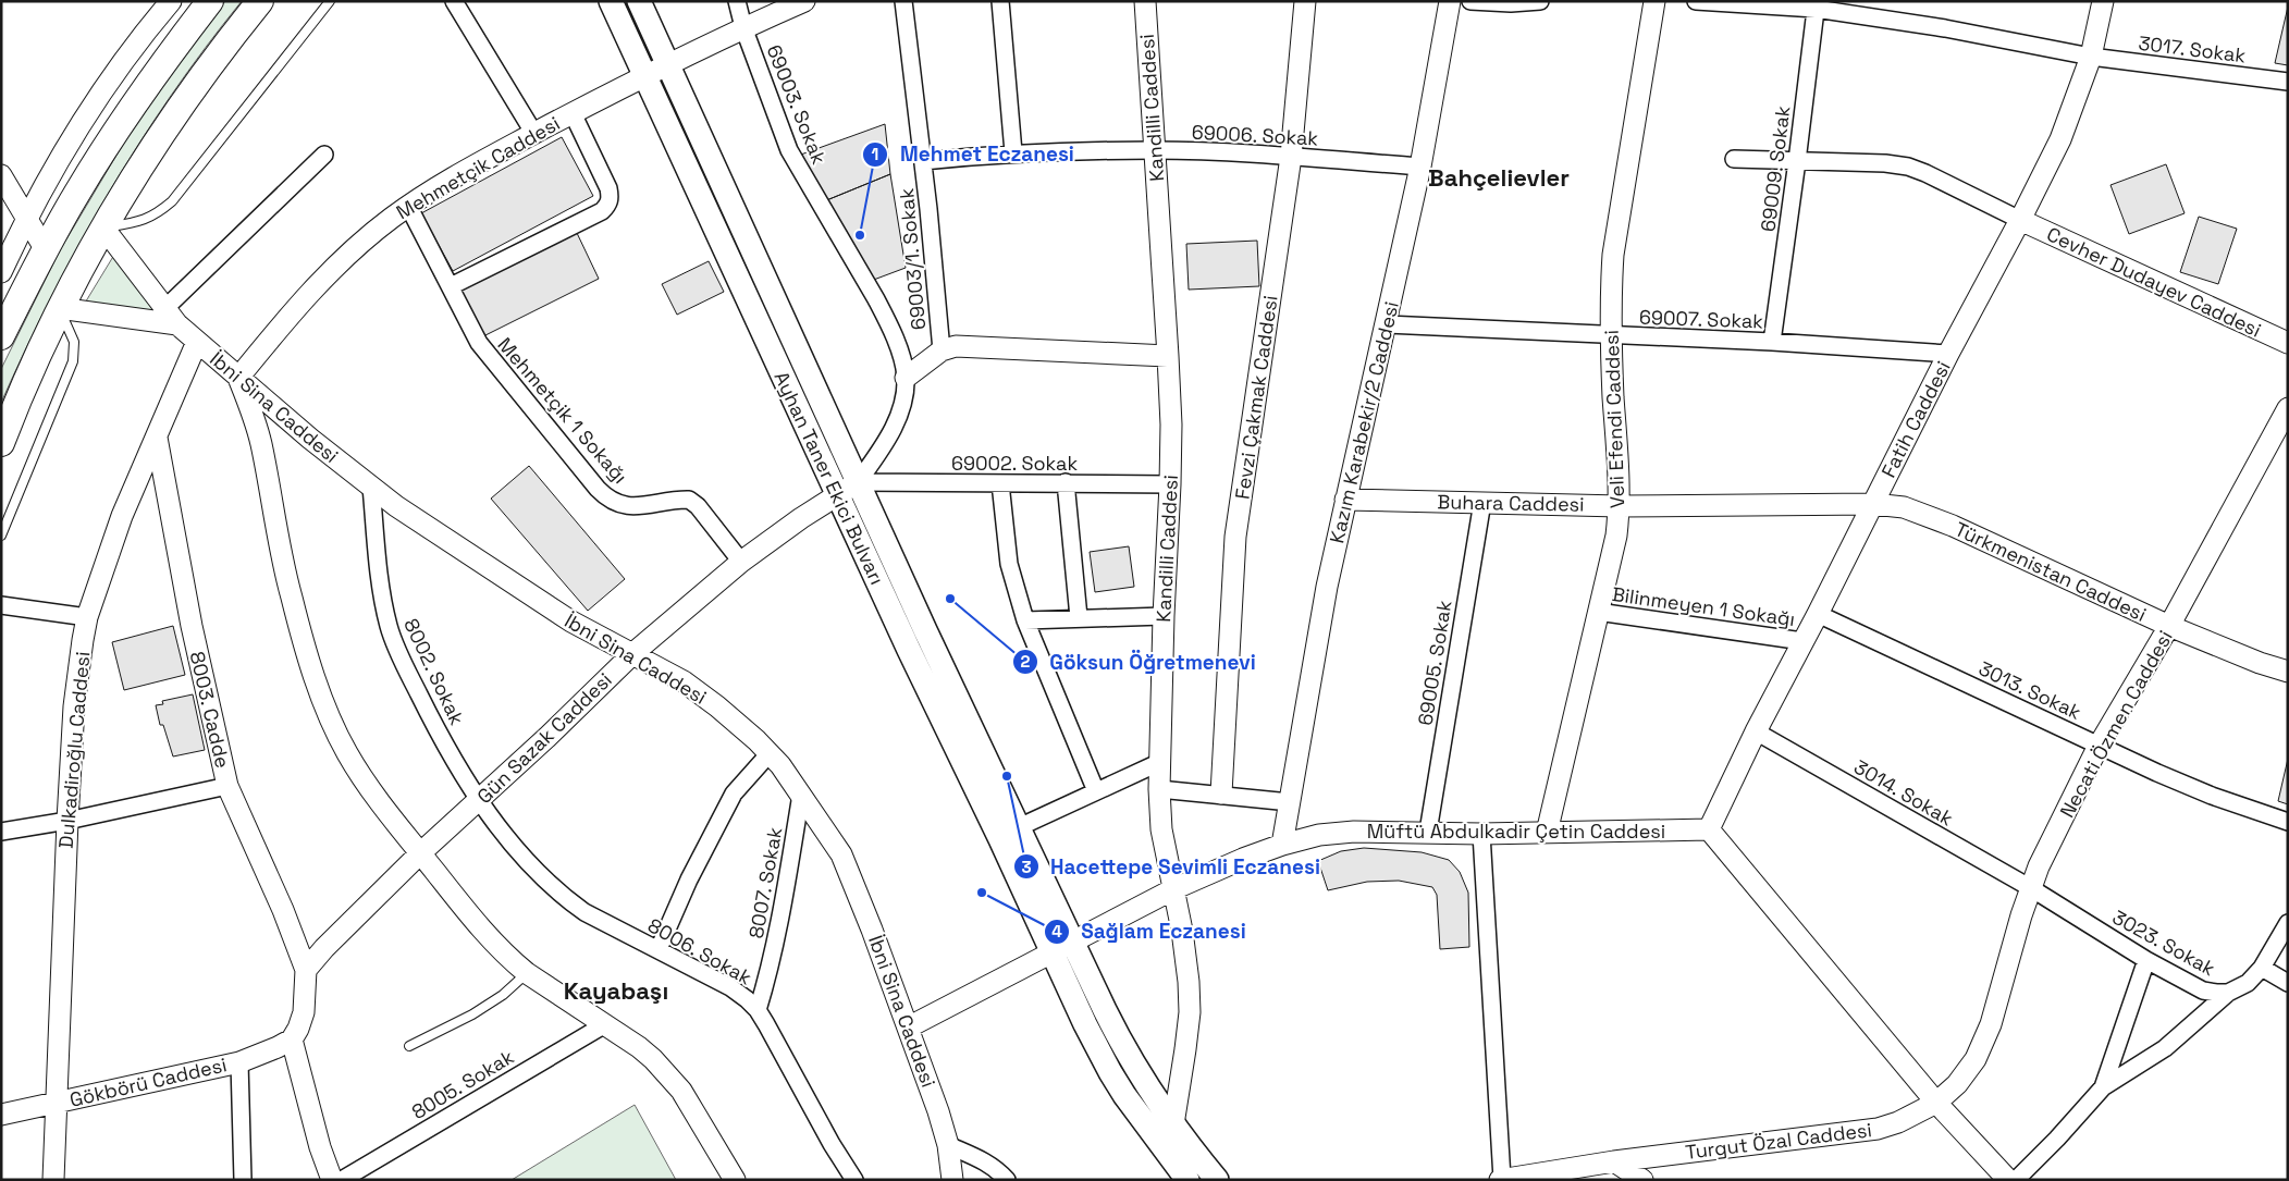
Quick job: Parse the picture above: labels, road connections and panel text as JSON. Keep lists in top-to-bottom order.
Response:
{
  "streets": {
    "main road": ["Ayhan Taner Ekici Bulvarı"],
    "street": [
      "3017. Sokak",
      "69003. Sokak",
      "Kandilli Caddesi",
      "69006. Sokak",
      "Mehmetçik Caddesi",
      "69009. Sokak",
      "69003/1. Sokak",
      "Cevher Dudayev Caddesi",
      "69007. Sokak",
      "Fevzi Çakmak Caddesi",
      "İbni Sina Caddesi",
      "Mehmetçik 1 Sokağı",
      "Veli Efendi Caddesi",
      "Fatih Caddesi",
      "Kazım Karabekir/2 Caddesi",
      "69002. Sokak",
      "Buhara Caddesi",
      "Türkmenistan Caddesi",
      "Bilinmeyen 1 Sokağı",
      "69005. Sokak",
      "8002. Sokak",
      "3013. Sokak",
      "8003. Cadde",
      "Necati Özmen Caddesi",
      "Gün Sazak Caddesi",
      "Dulkadiroğlu Caddesi",
      "3014. Sokak",
      "Müftü Abdulkadir Çetin Caddesi",
      "8007. Sokak",
      "3023. Sokak",
      "8006. Sokak",
      "Gökbörü Caddesi",
      "8005. Sokak",
      "Turgut Özal Caddesi"
    ]
  },
  "crossings": [
    ["3017. Sokak", "69009. Sokak"],
    ["3017. Sokak", "Fatih Caddesi"],
    ["69003. Sokak", "Mehmetçik Caddesi"],
    ["69003. Sokak", "69002. Sokak"],
    ["69003. Sokak", "Ayhan Taner Ekici Bulvarı"],
    ["69003. Sokak", "Gün Sazak Caddesi"],
    ["Kandilli Caddesi", "69006. Sokak"],
    ["Kandilli Caddesi", "69002. Sokak"],
    ["Kandilli Caddesi", "Ayhan Taner Ekici Bulvarı"],
    ["Kandilli Caddesi", "Müftü Abdulkadir Çetin Caddesi"],
    ["69006. Sokak", "69003/1. Sokak"],
    ["69006. Sokak", "Fevzi Çakmak Caddesi"],
    ["69006. Sokak", "Kazım Karabekir/2 Caddesi"],
    ["Mehmetçik Caddesi", "İbni Sina Caddesi"],
    ["Mehmetçik Caddesi", "Mehmetçik 1 Sokağı"],
    ["Mehmetçik Caddesi", "Ayhan Taner Ekici Bulvarı"],
    ["69009. Sokak", "69007. Sokak"],
    ["Cevher Dudayev Caddesi", "Fatih Caddesi"],
    ["69007. Sokak", "Veli Efendi Caddesi"],
    ["69007. Sokak", "Fatih Caddesi"],
    ["69007. Sokak", "Kazım Karabekir/2 Caddesi"],
    ["İbni Sina Caddesi", "8002. Sokak"],
    ["İbni Sina Caddesi", "Gün Sazak Caddesi"],
    ["İbni Sina Caddesi", "Dulkadiroğlu Caddesi"],
    ["İbni Sina Caddesi", "Müftü Abdulkadir Çetin Caddesi"],
    ["İbni Sina Caddesi", "8007. Sokak"],
    ["Mehmetçik 1 Sokağı", "Gün Sazak Caddesi"],
    ["Veli Efendi Caddesi", "Buhara Caddesi"],
    ["Veli Efendi Caddesi", "Bilinmeyen 1 Sokağı"],
    ["Veli Efendi Caddesi", "Müftü Abdulkadir Çetin Caddesi"],
    ["Fatih Caddesi", "Buhara Caddesi"],
    ["Fatih Caddesi", "Türkmenistan Caddesi"],
    ["Fatih Caddesi", "Bilinmeyen 1 Sokağı"],
    ["Fatih Caddesi", "3013. Sokak"],
    ["Fatih Caddesi", "3014. Sokak"],
    ["Fatih Caddesi", "Müftü Abdulkadir Çetin Caddesi"],
    ["Kazım Karabekir/2 Caddesi", "Buhara Caddesi"],
    ["Kazım Karabekir/2 Caddesi", "Müftü Abdulkadir Çetin Caddesi"],
    ["69002. Sokak", "Ayhan Taner Ekici Bulvarı"],
    ["69002. Sokak", "Gün Sazak Caddesi"],
    ["Ayhan Taner Ekici Bulvarı", "Gün Sazak Caddesi"],
    ["Ayhan Taner Ekici Bulvarı", "Müftü Abdulkadir Çetin Caddesi"],
    ["Buhara Caddesi", "Türkmenistan Caddesi"],
    ["Buhara Caddesi", "69005. Sokak"],
    ["Türkmenistan Caddesi", "Necati Özmen Caddesi"],
    ["69005. Sokak", "Müftü Abdulkadir Çetin Caddesi"],
    ["8002. Sokak", "Gün Sazak Caddesi"],
    ["8002. Sokak", "8006. Sokak"],
    ["3013. Sokak", "Necati Özmen Caddesi"],
    ["8003. Cadde", "Gün Sazak Caddesi"],
    ["8003. Cadde", "Dulkadiroğlu Caddesi"],
    ["Necati Özmen Caddesi", "3014. Sokak"],
    ["Necati Özmen Caddesi", "3023. Sokak"],
    ["Necati Özmen Caddesi", "Turgut Özal Caddesi"],
    ["Gün Sazak Caddesi", "8006. Sokak"],
    ["Dulkadiroğlu Caddesi", "Gökbörü Caddesi"],
    ["3014. Sokak", "3023. Sokak"],
    ["8007. Sokak", "8006. Sokak"]
  ],
  "districts": ["Bahçelievler", "Kayabaşı"],
  "places": [
    "Mehmet Eczanesi",
    "Göksun Öğretmenevi",
    "Hacettepe Sevimli Eczanesi",
    "Sağlam Eczanesi"
  ]
}
